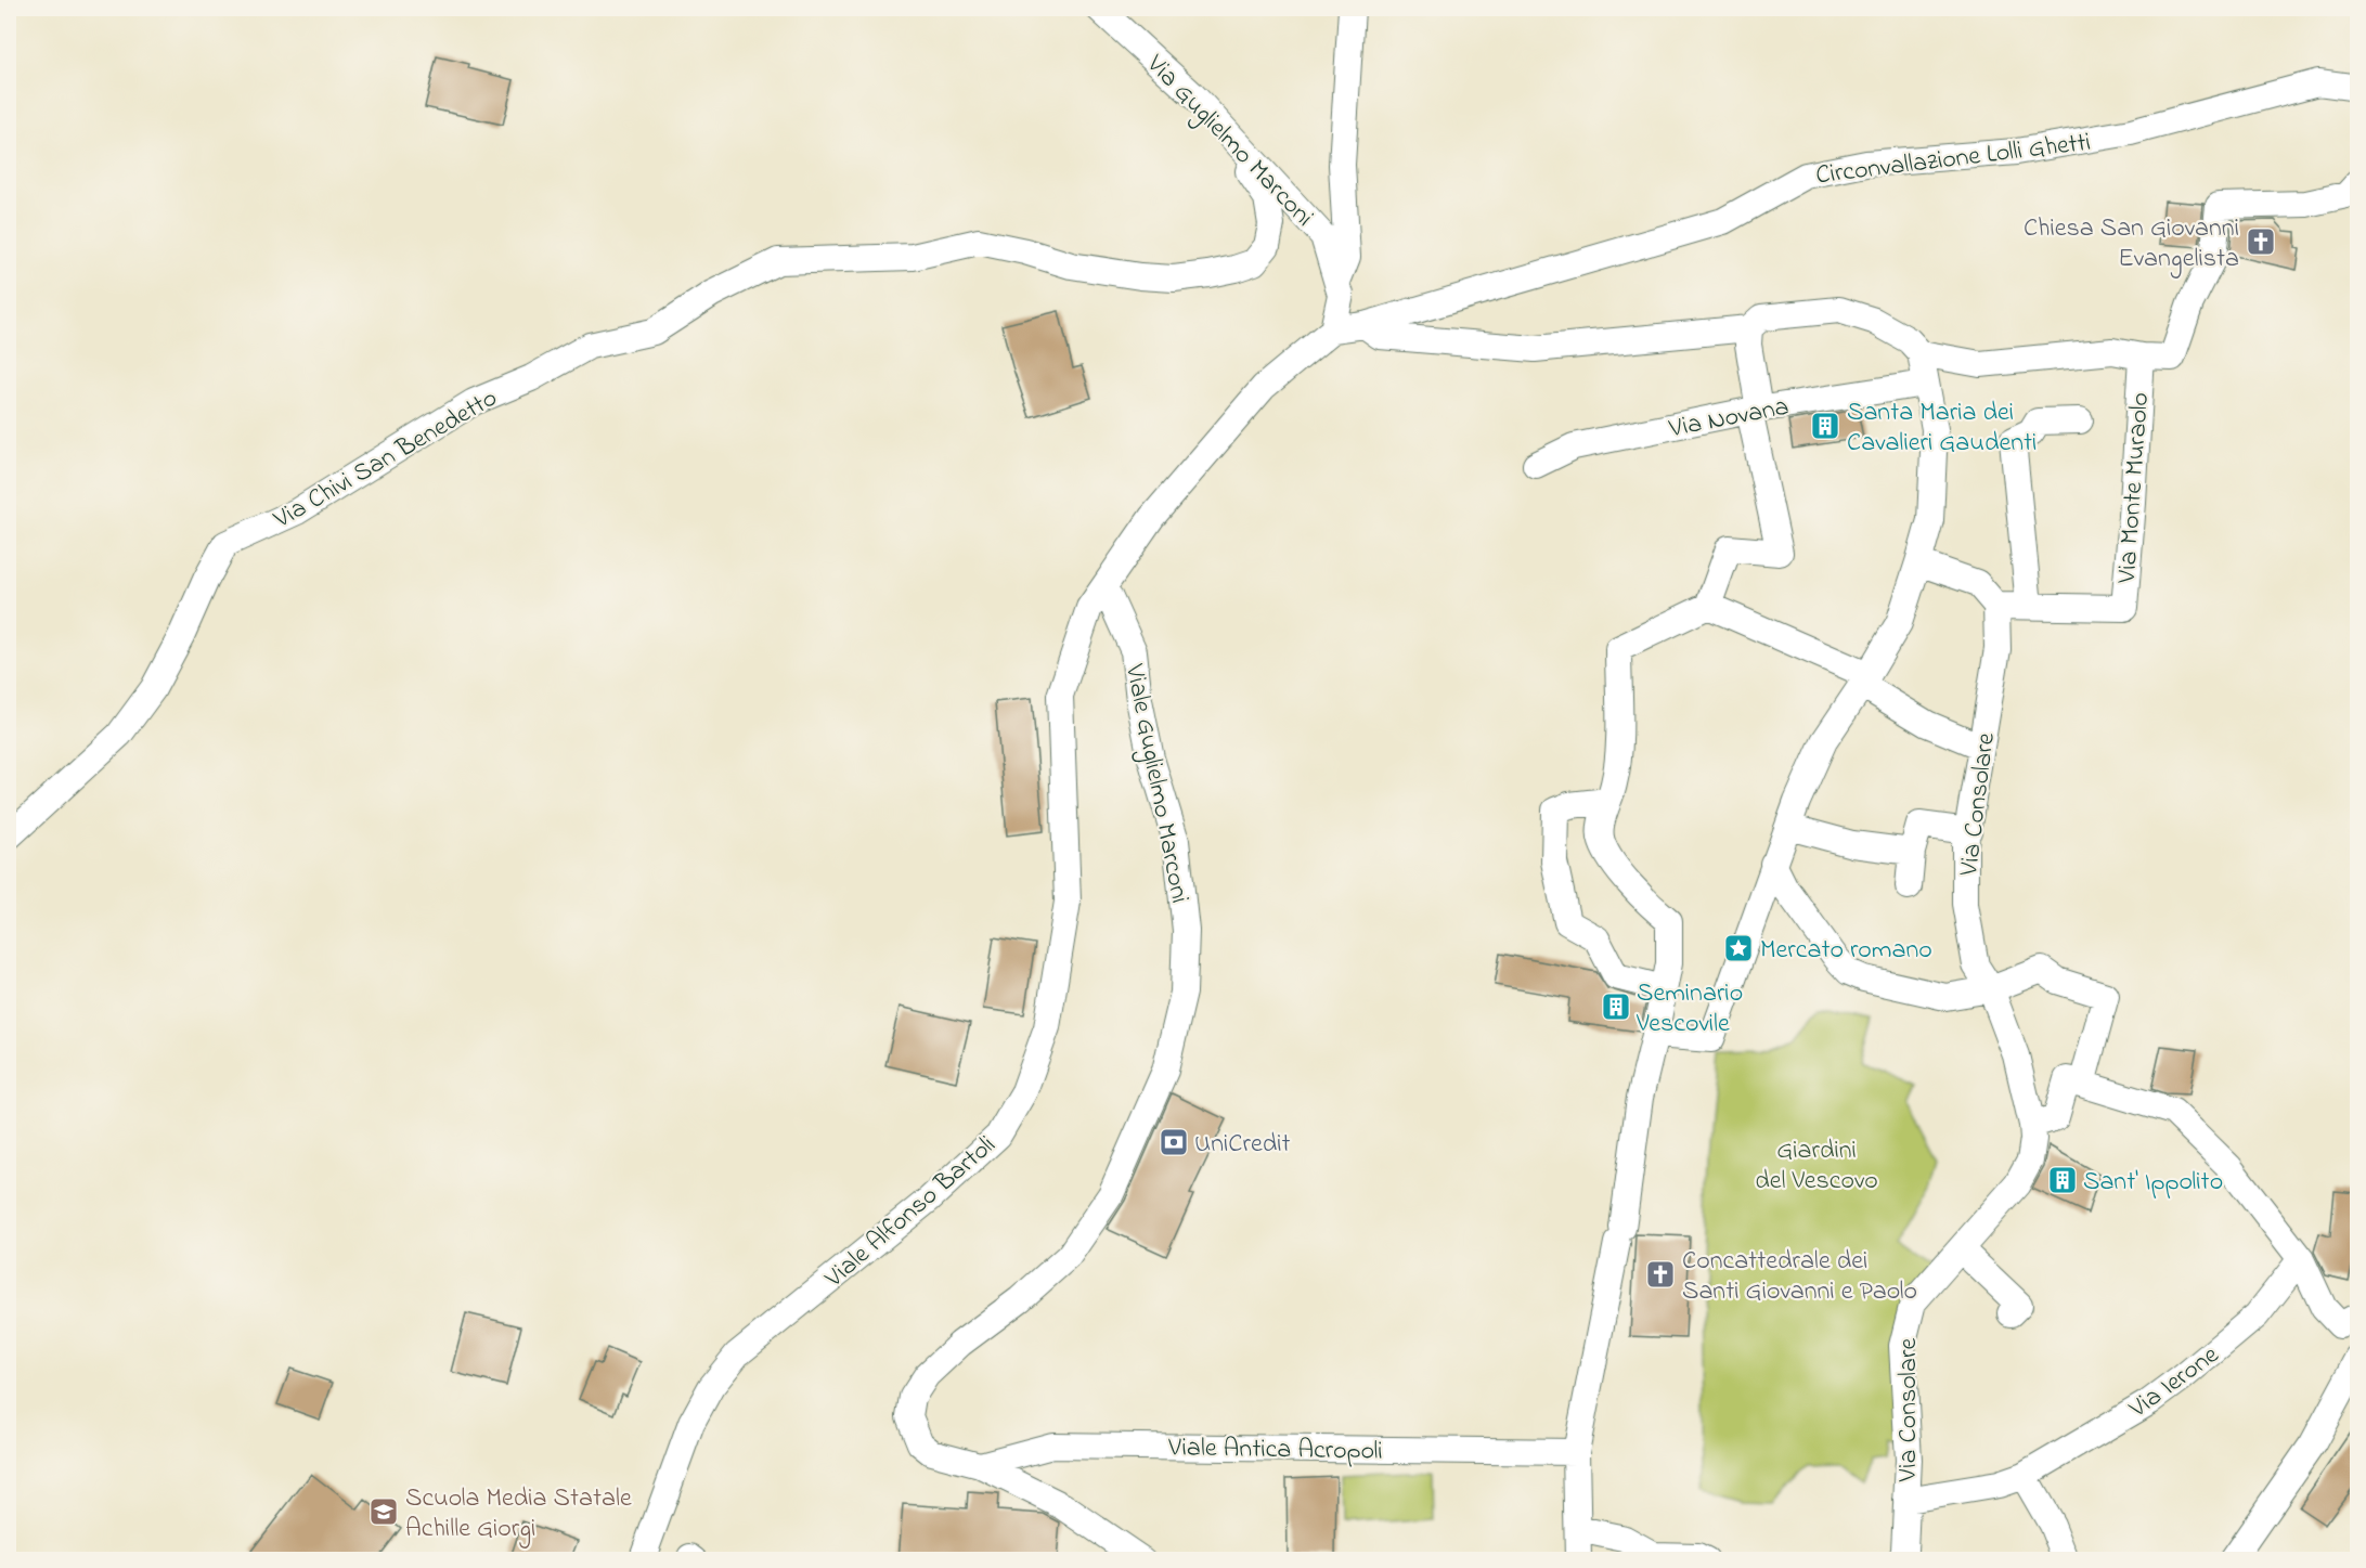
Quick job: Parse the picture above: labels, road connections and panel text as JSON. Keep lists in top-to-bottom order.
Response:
{
  "streets": {
    "street": [
      "Via Guglielmo Marconi",
      "Circonvallazione Lolli Ghetti",
      "Via Novana",
      "Via Chivi San Benedetto",
      "Via Monte Muraolo",
      "Viale Guglielmo Marconi",
      "Via Consolare",
      "Viale Alfonso Bartoli",
      "Via Ierone",
      "Viale Antica Acropoli"
    ]
  },
  "crossings": [
    ["Via Guglielmo Marconi", "Circonvallazione Lolli Ghetti"],
    ["Via Guglielmo Marconi", "Via Chivi San Benedetto"],
    ["Via Monte Muraolo", "Via Consolare"],
    ["Viale Guglielmo Marconi", "Viale Alfonso Bartoli"],
    ["Viale Guglielmo Marconi", "Viale Antica Acropoli"],
    ["Via Consolare", "Via Ierone"]
  ],
  "parks": ["Giardini del Vescovo"],
  "places": {
    "church": ["Chiesa San Giovanni Evangelista", "Concattedrale dei Santi Giovanni e Paolo"],
    "building": ["Santa Maria dei Cavalieri Gaudenti", "Seminario Vescovile", "Sant' Ippolito"],
    "place": ["Mercato romano"],
    "bank": ["UniCredit"],
    "school or university": ["Scuola Media Statale Achille Giorgi"]
  }
}
